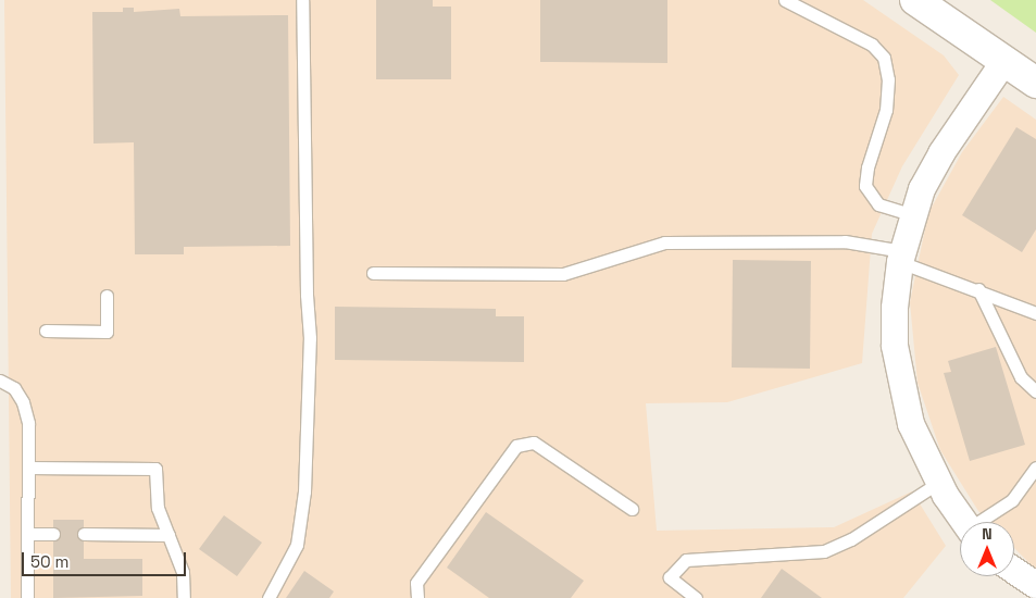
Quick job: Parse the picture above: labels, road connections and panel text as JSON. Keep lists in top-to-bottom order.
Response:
{
  "scale_bar": "50 m",
  "north": "top"
}
